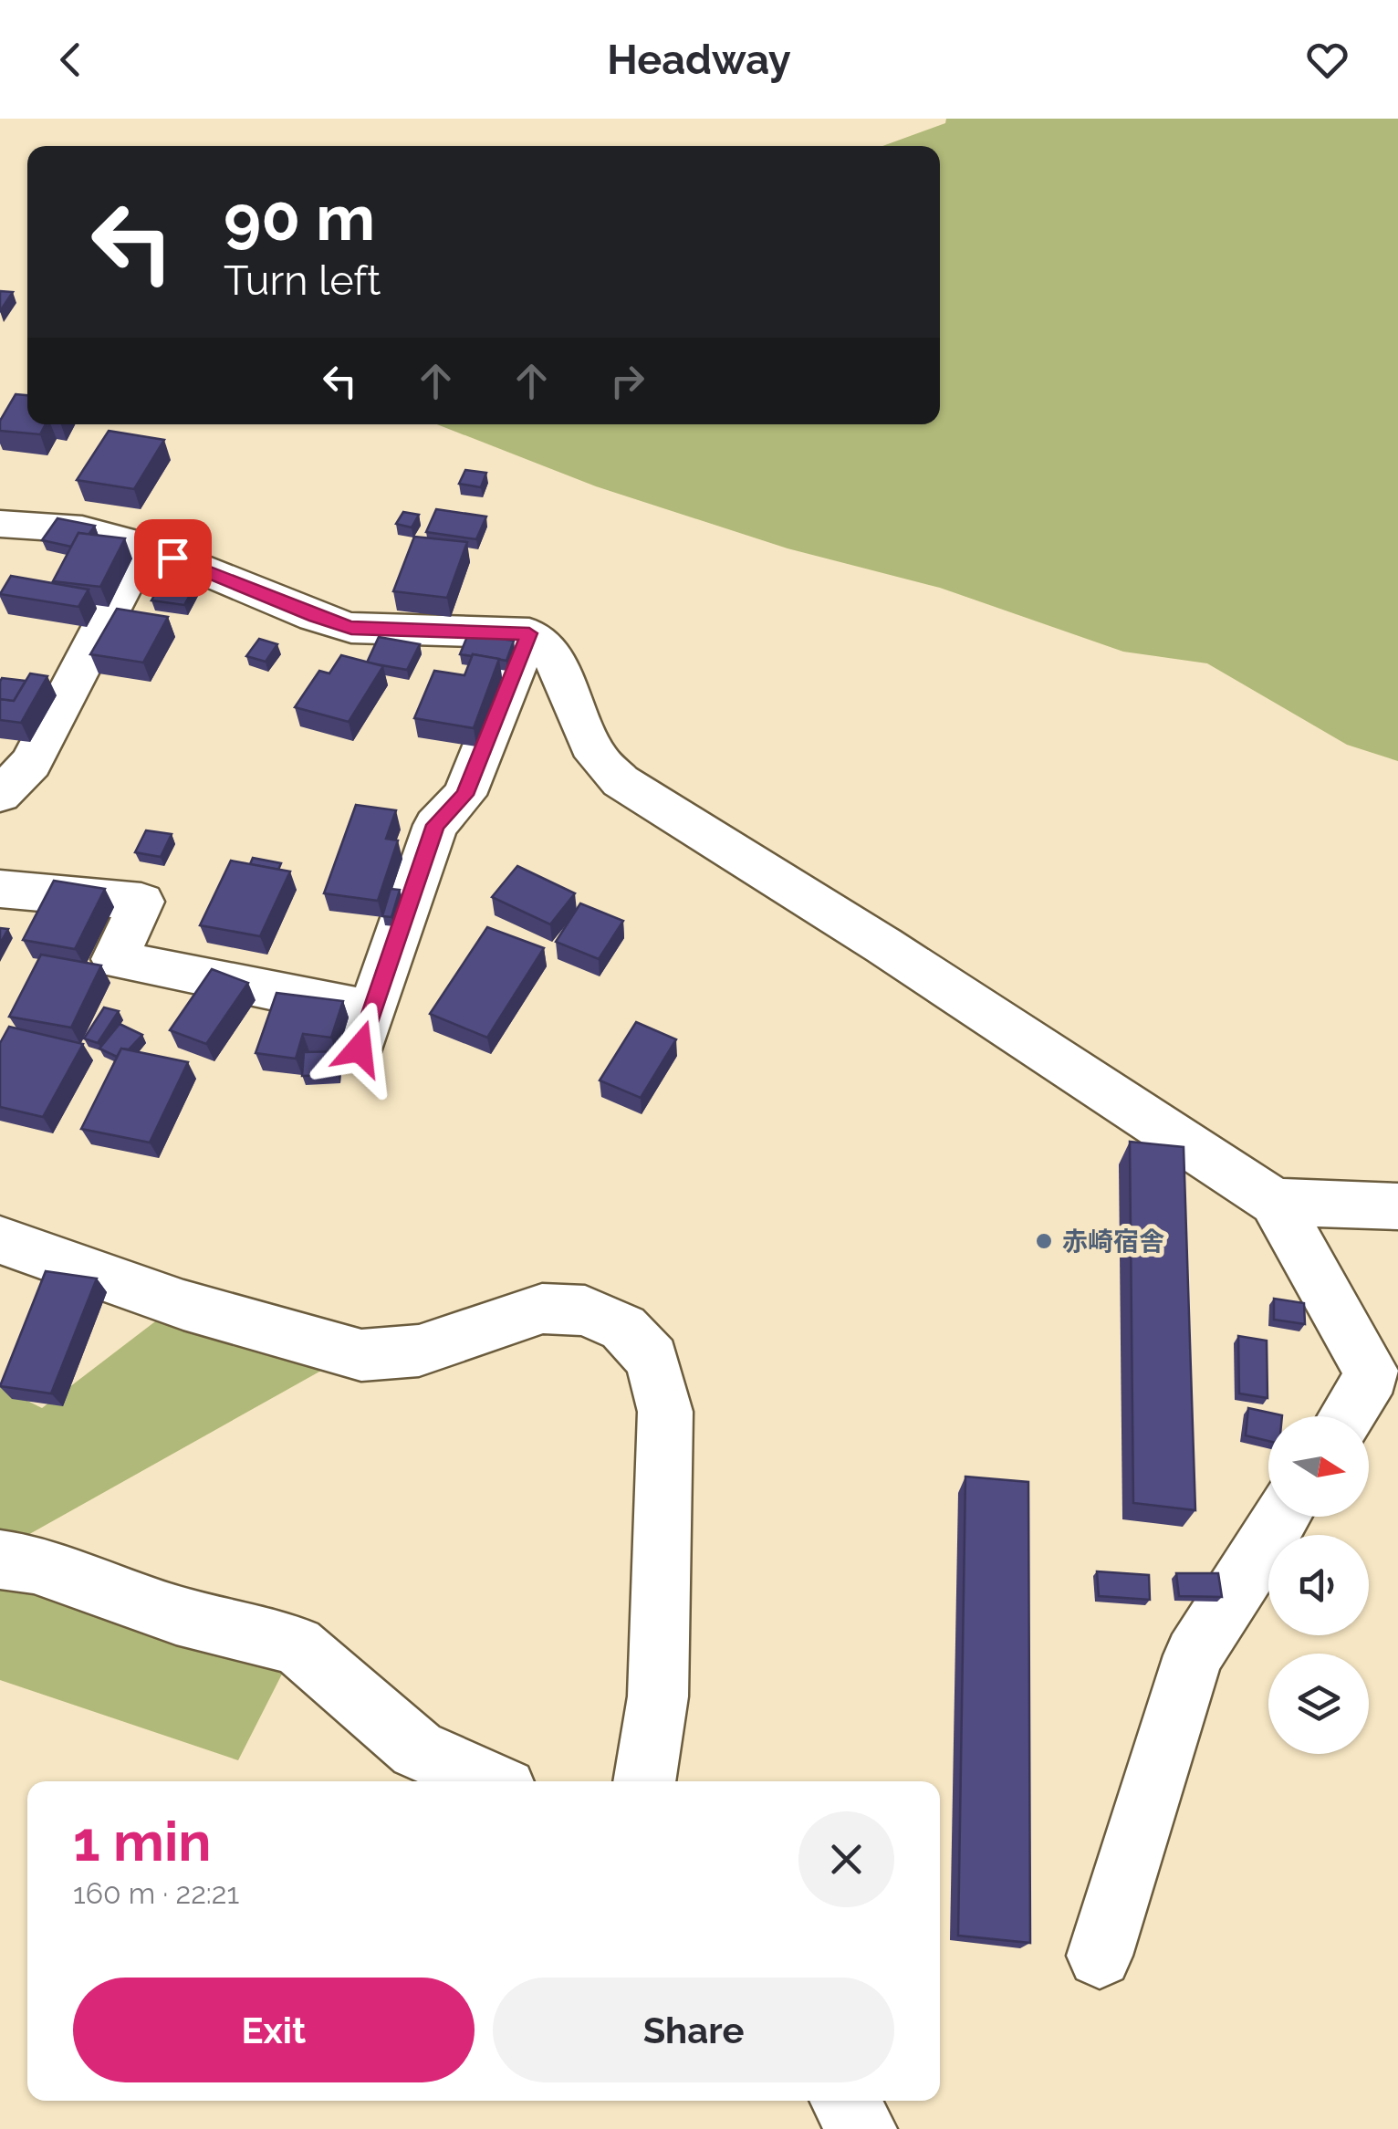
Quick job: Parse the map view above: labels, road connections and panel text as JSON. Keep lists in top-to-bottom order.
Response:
{
  "places": ["赤崎宿舎"],
  "north": "right",
  "page": {
    "header": "Headway",
    "turn": ["90 m", "Turn left"],
    "heading": ["1 min", "160 m · 22:21"],
    "buttons": ["Exit", "Share"]
  }
}
